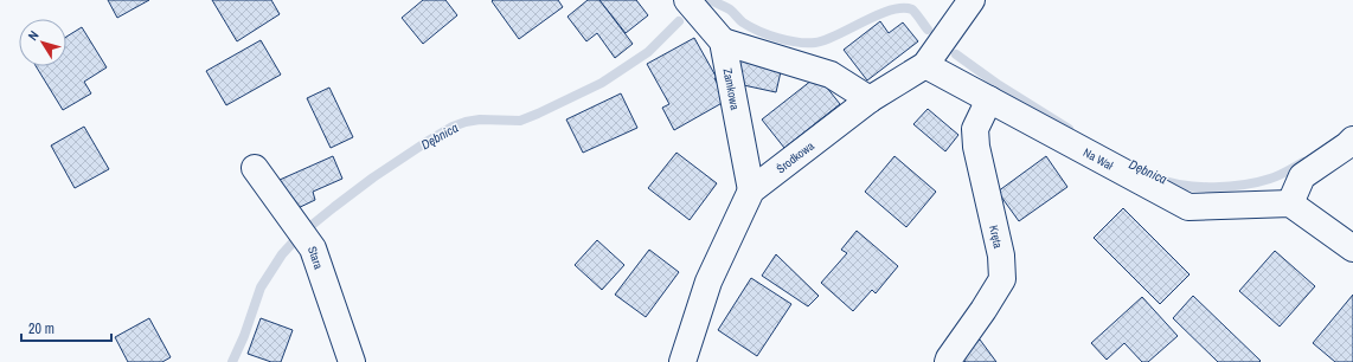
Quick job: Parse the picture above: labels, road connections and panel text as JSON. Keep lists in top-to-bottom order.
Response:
{
  "streets": {
    "street": [
      "Zamkowa",
      "Środkowa",
      "Na Wał",
      "Kręta",
      "Stara"
    ]
  },
  "crossings": [
    ["Zamkowa", "Środkowa"],
    ["Środkowa", "Na Wał"],
    ["Na Wał", "Kręta"]
  ],
  "water": ["Dębnica"],
  "scale_bar": "20 m",
  "north": "top left"
}
